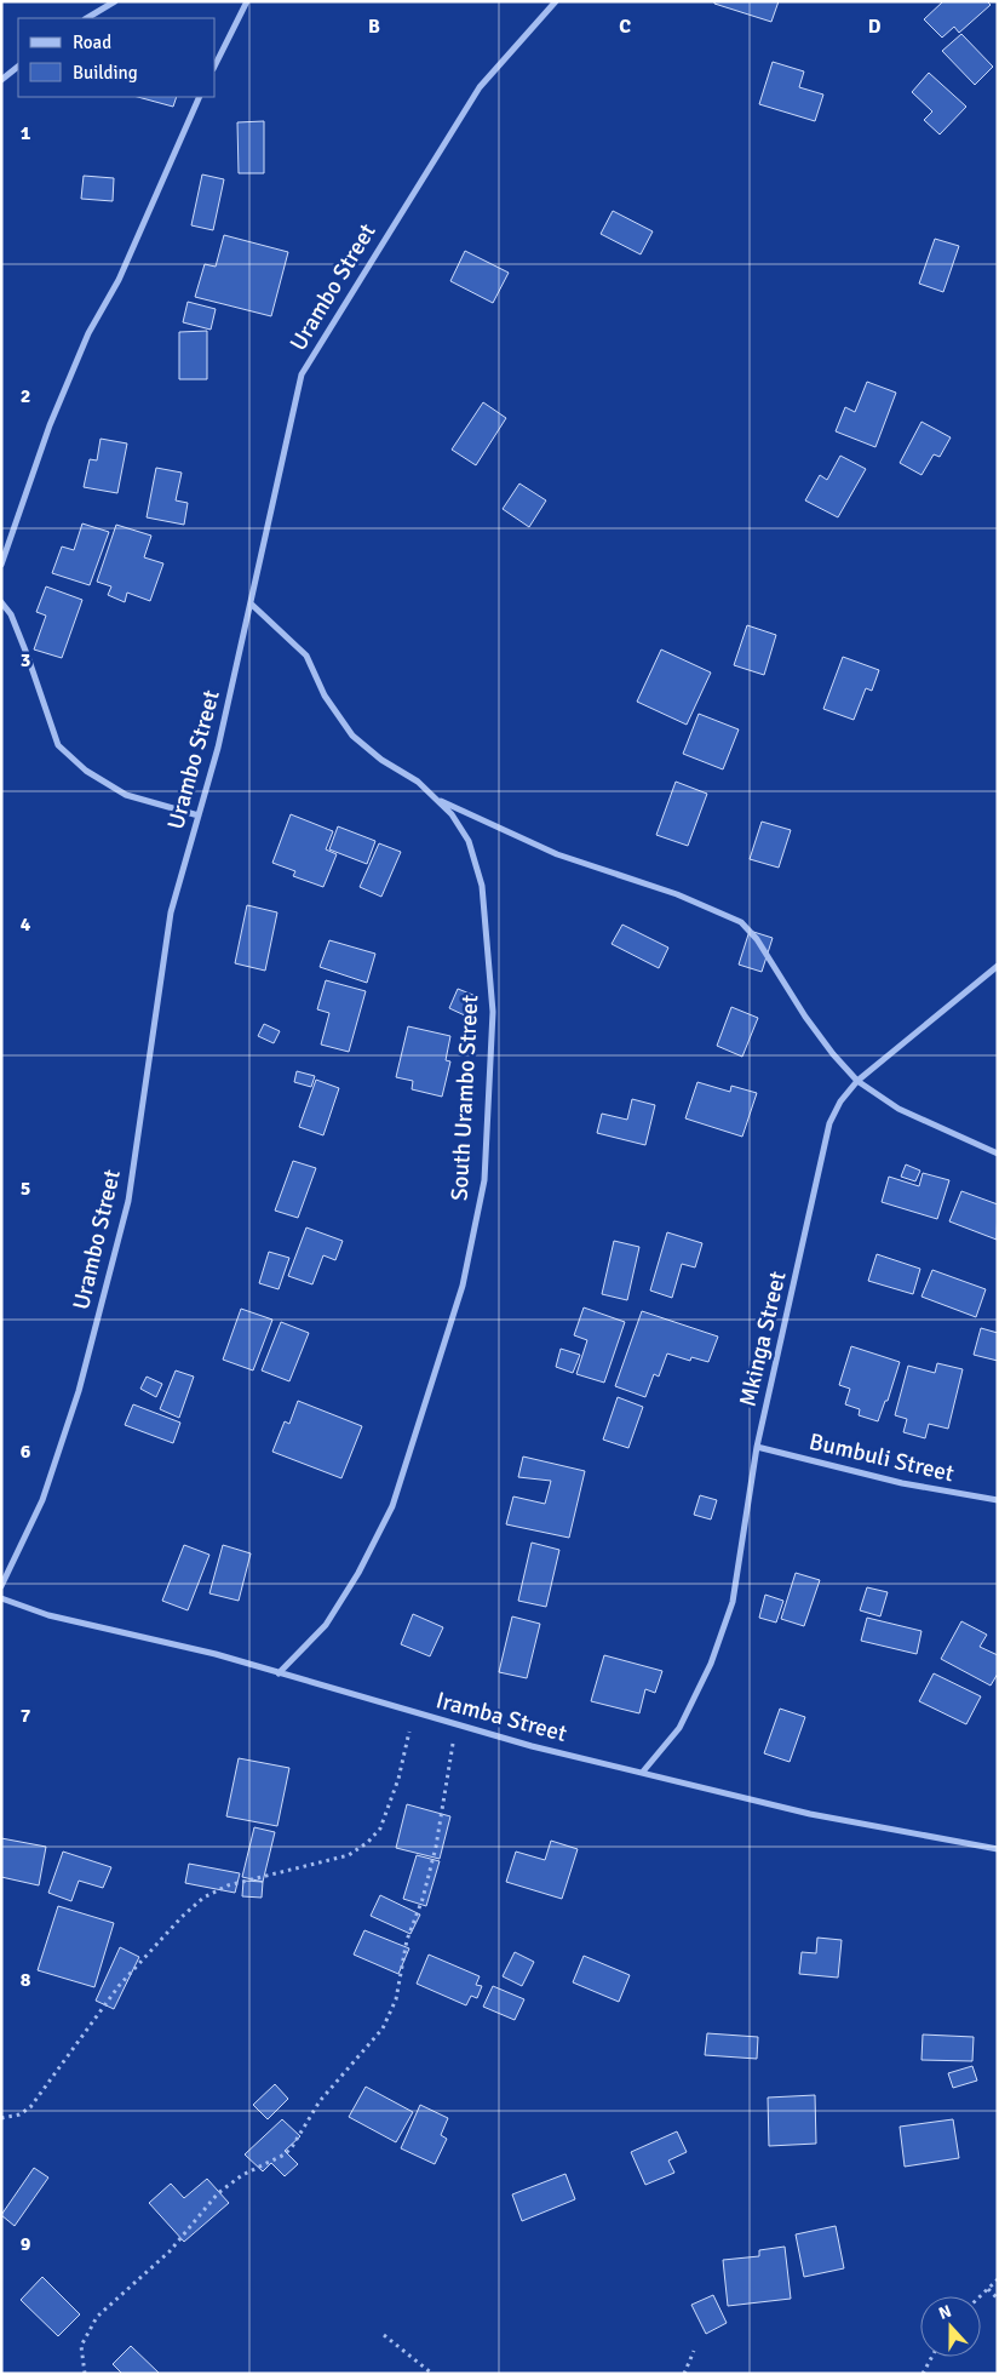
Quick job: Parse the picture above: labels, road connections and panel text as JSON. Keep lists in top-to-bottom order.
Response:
{
  "streets": {
    "street": [
      "Urambo Street",
      "South Urambo Street",
      "Mkinga Street",
      "Bumbuli Street",
      "Iramba Street"
    ]
  },
  "crossings": [
    ["Urambo Street", "South Urambo Street"],
    ["South Urambo Street", "Iramba Street"],
    ["Mkinga Street", "Bumbuli Street"],
    ["Mkinga Street", "Iramba Street"]
  ],
  "legend": ["Road", "Building"],
  "north": "top",
  "grid": {
    "columns": ["B", "C", "D"],
    "rows": [
      "1",
      "2",
      "3",
      "4",
      "5",
      "6",
      "7",
      "8",
      "9"
    ]
  }
}
